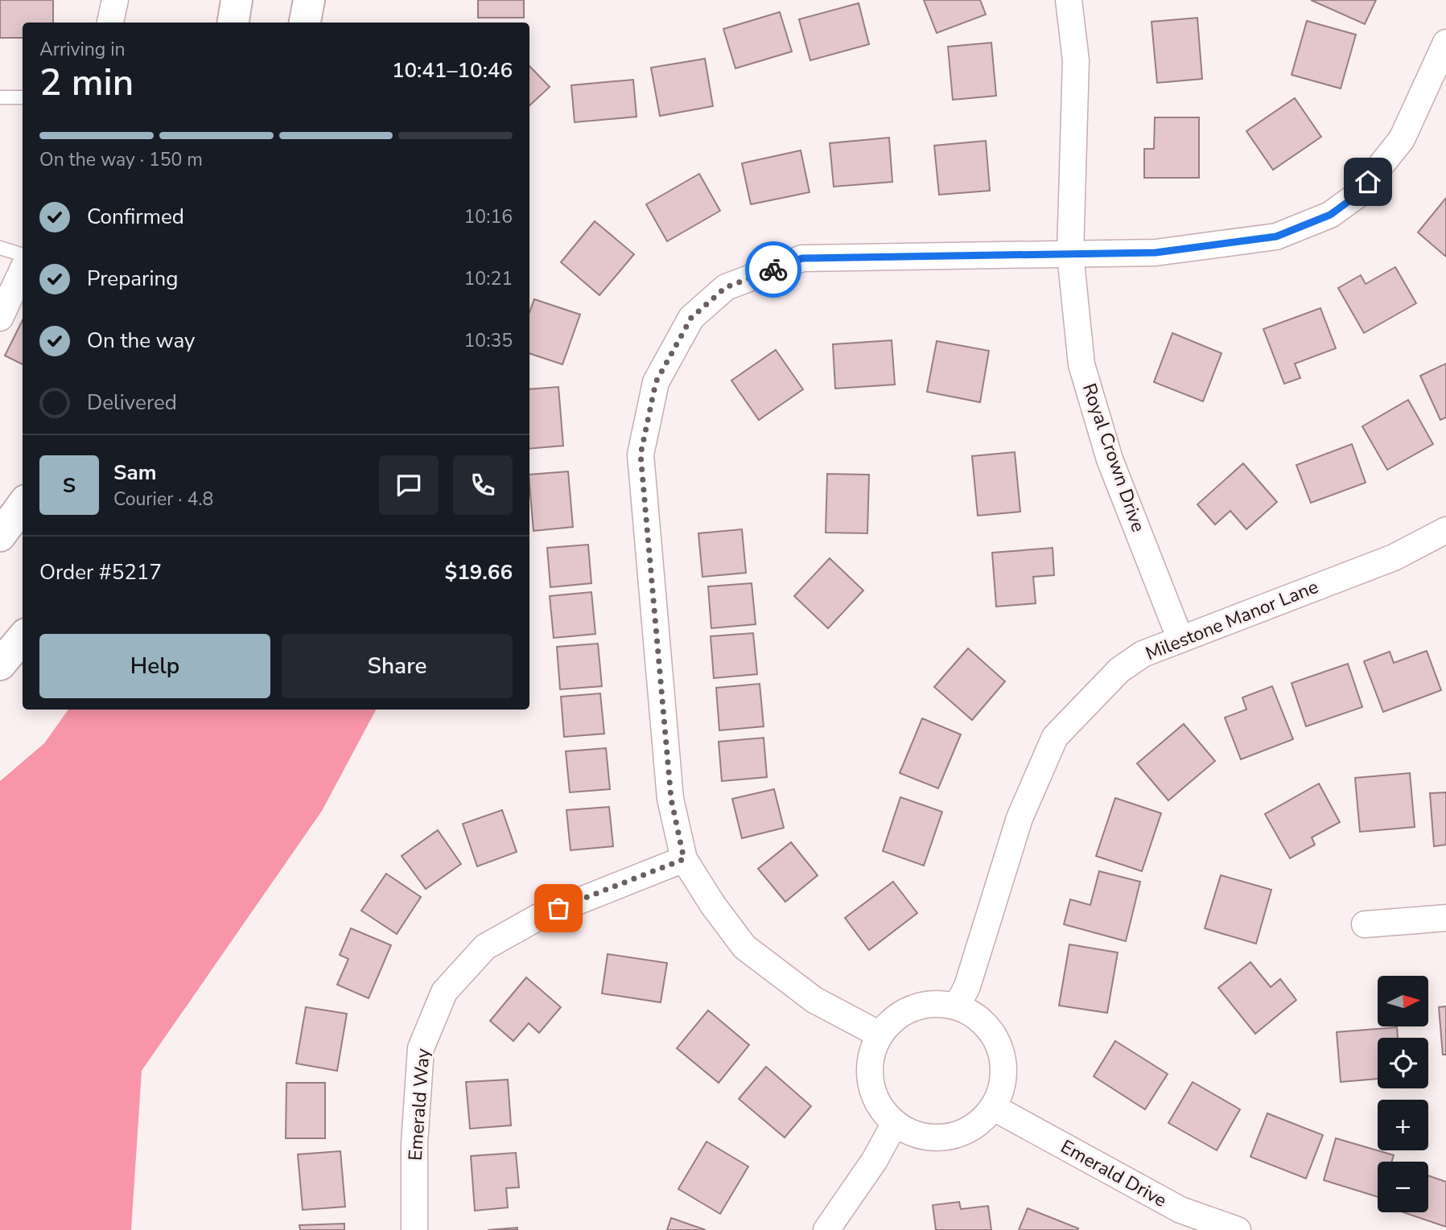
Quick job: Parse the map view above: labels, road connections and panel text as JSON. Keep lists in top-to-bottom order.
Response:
{
  "streets": {
    "street": [
      "Royal Crown Drive",
      "Milestone Manor Lane",
      "Emerald Way",
      "Emerald Drive"
    ]
  },
  "crossings": [
    ["Royal Crown Drive", "Milestone Manor Lane"],
    ["Milestone Manor Lane", "Emerald Drive"]
  ],
  "north": "right",
  "page": {
    "heading": ["2 min", "Arriving in", "10:41–10:46"],
    "panel": [
      "Sam",
      "Courier · 4.8",
      "Order #5217",
      "$19.66"
    ],
    "bar": "On the way · 150 m",
    "list": [
      ["Confirmed", "10:16"],
      ["Preparing", "10:21"],
      ["On the way", "10:35"],
      "Delivered"
    ],
    "round": "S",
    "buttons": ["Help", "Share"],
    "map_buttons": ["+", "−"]
  }
}
